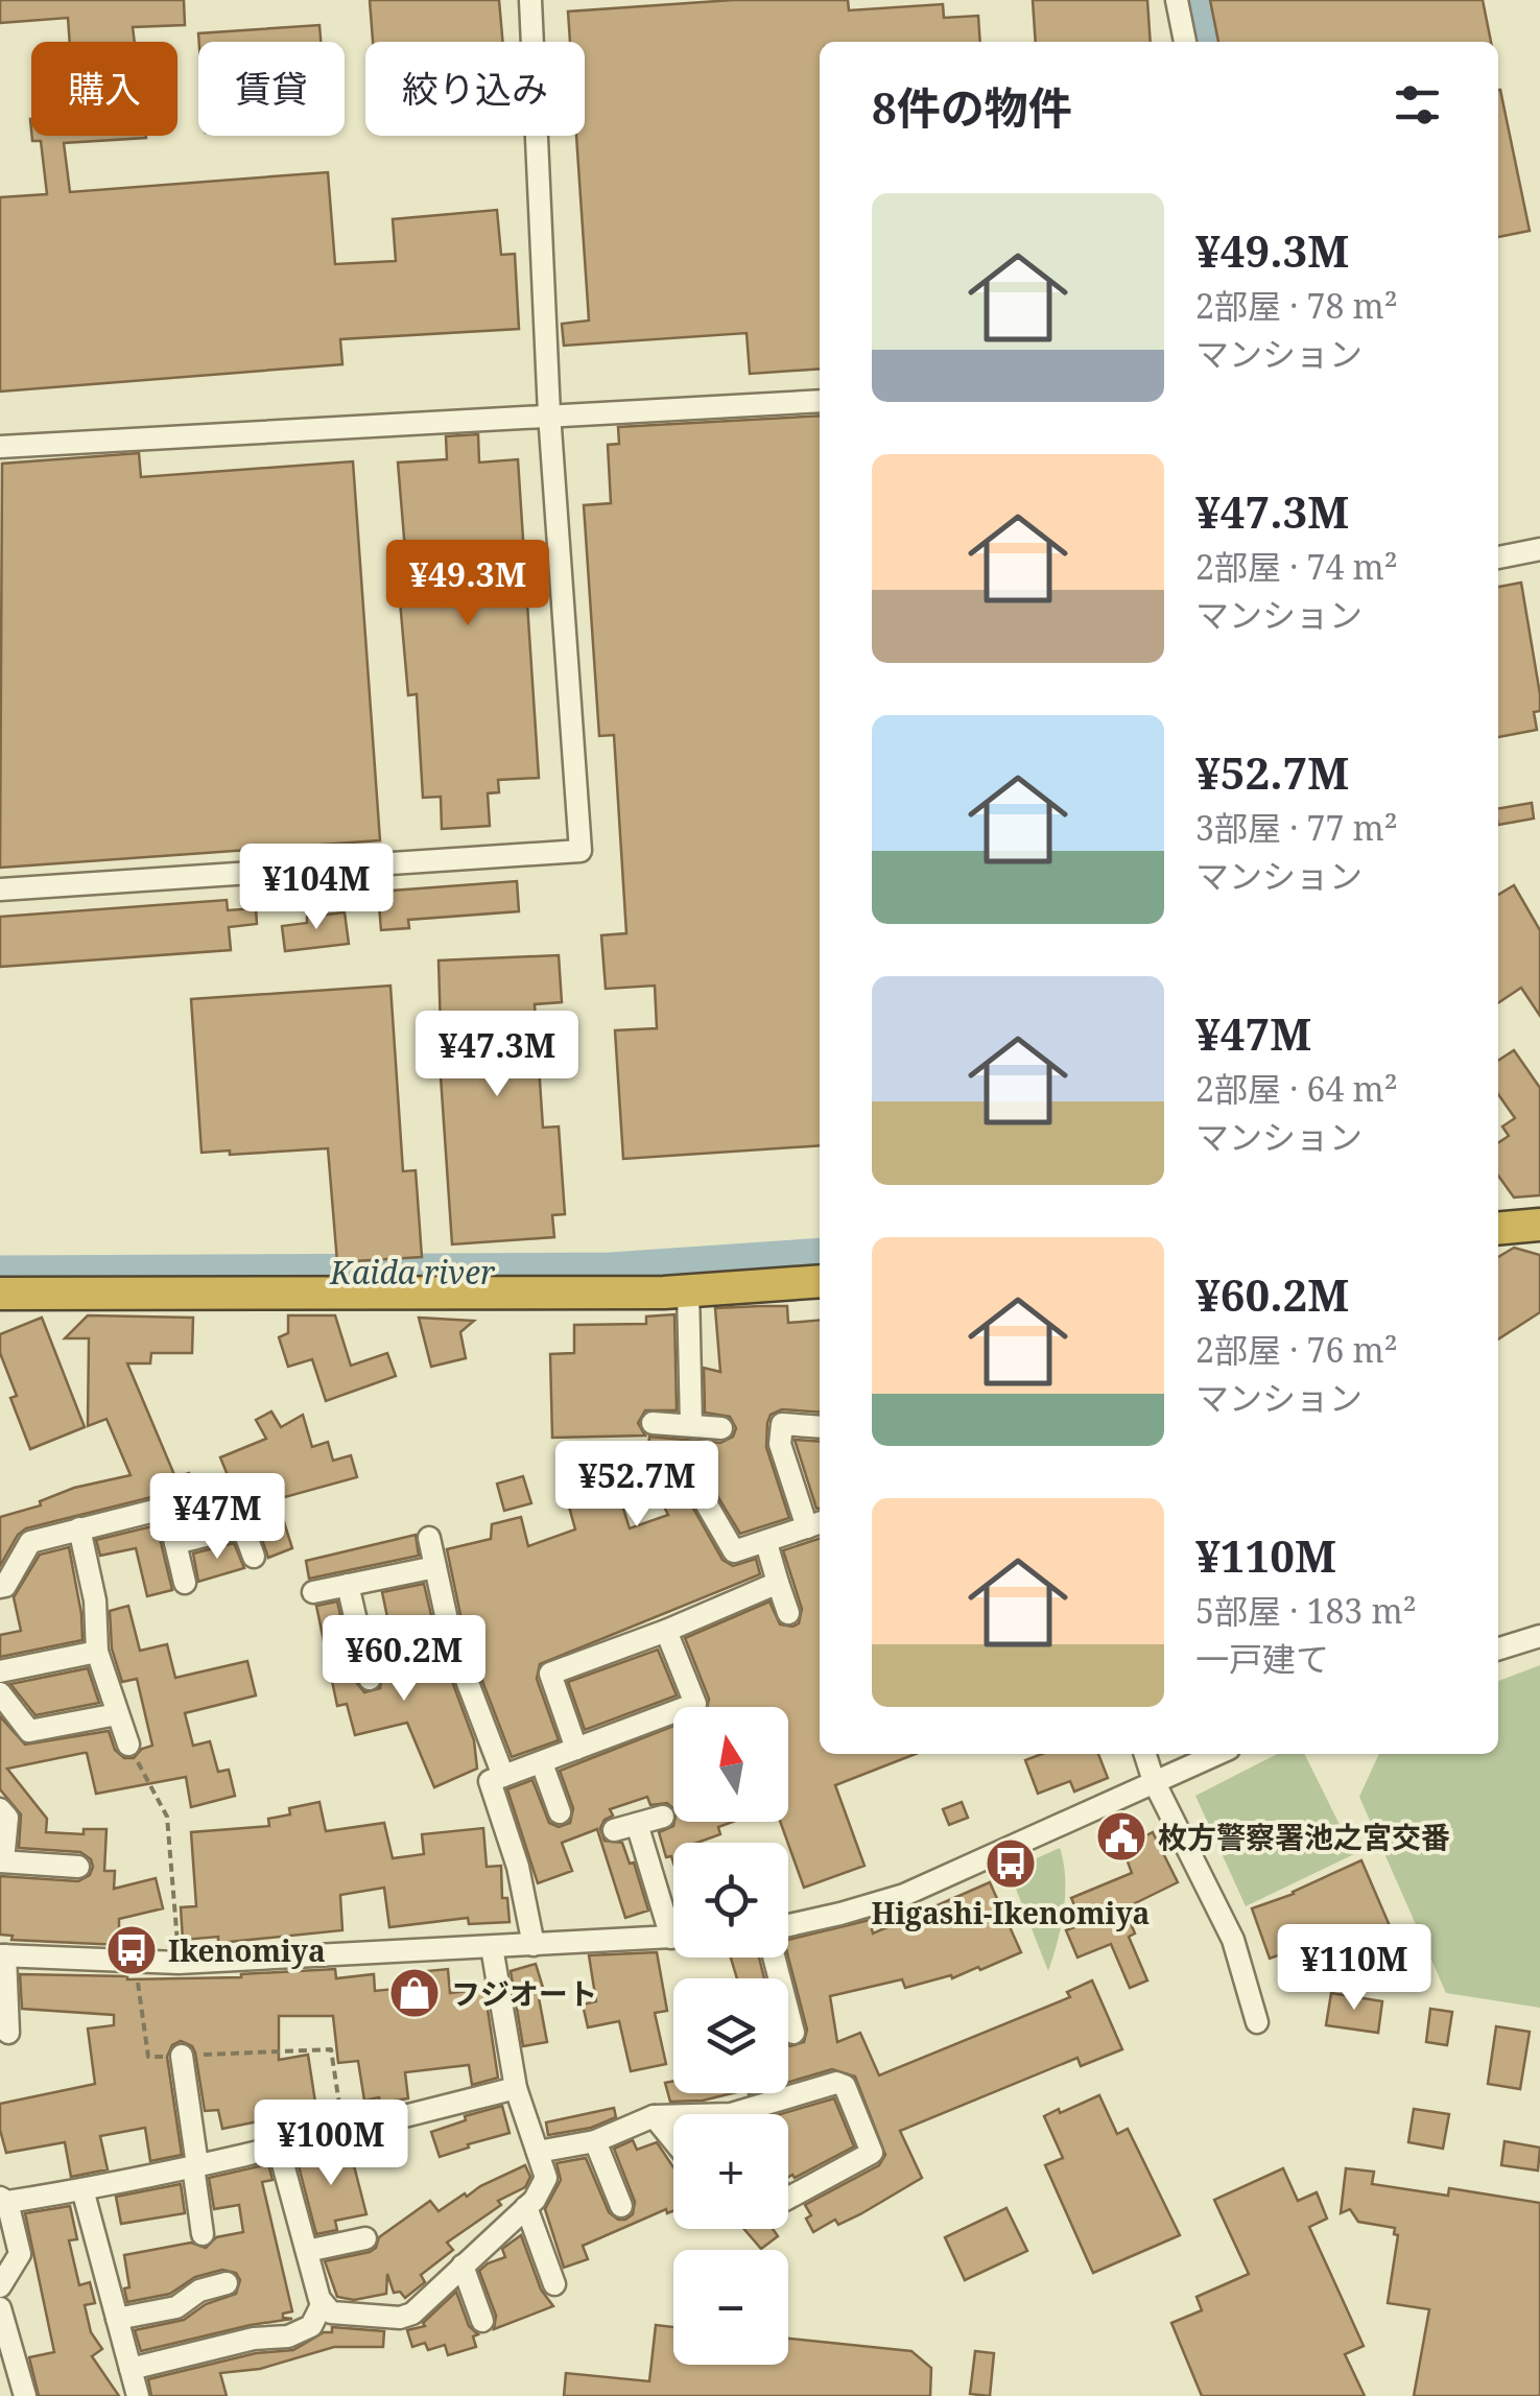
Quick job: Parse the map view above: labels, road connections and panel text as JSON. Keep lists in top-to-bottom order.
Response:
{
  "water": ["Kaida river"],
  "places": {
    "public building": ["枚方警察署池之宮交番"],
    "bus stop": ["Higashi-Ikenomiya", "Ikenomiya"],
    "shop": ["フジオート"]
  },
  "north": "top",
  "page": {
    "chip": ["購入", "賃貸", "絞り込み"],
    "heading": "8件の物件",
    "list": [
      {
        "name": "¥49.3M",
        "note": "2部屋 · 78 m² · マンション"
      },
      {
        "name": "¥47.3M",
        "note": "2部屋 · 74 m² · マンション"
      },
      {
        "name": "¥52.7M",
        "note": "3部屋 · 77 m² · マンション"
      },
      {
        "name": "¥47M",
        "note": "2部屋 · 64 m² · マンション"
      },
      {
        "name": "¥60.2M",
        "note": "2部屋 · 76 m² · マンション"
      },
      {
        "name": "¥110M",
        "note": "5部屋 · 183 m² · 一戸建て"
      }
    ],
    "price": [
      "¥49.3M",
      "¥104M",
      "¥47.3M",
      "¥52.7M",
      "¥47M",
      "¥60.2M",
      "¥110M",
      "¥100M"
    ],
    "map_buttons": ["+", "−"]
  }
}
